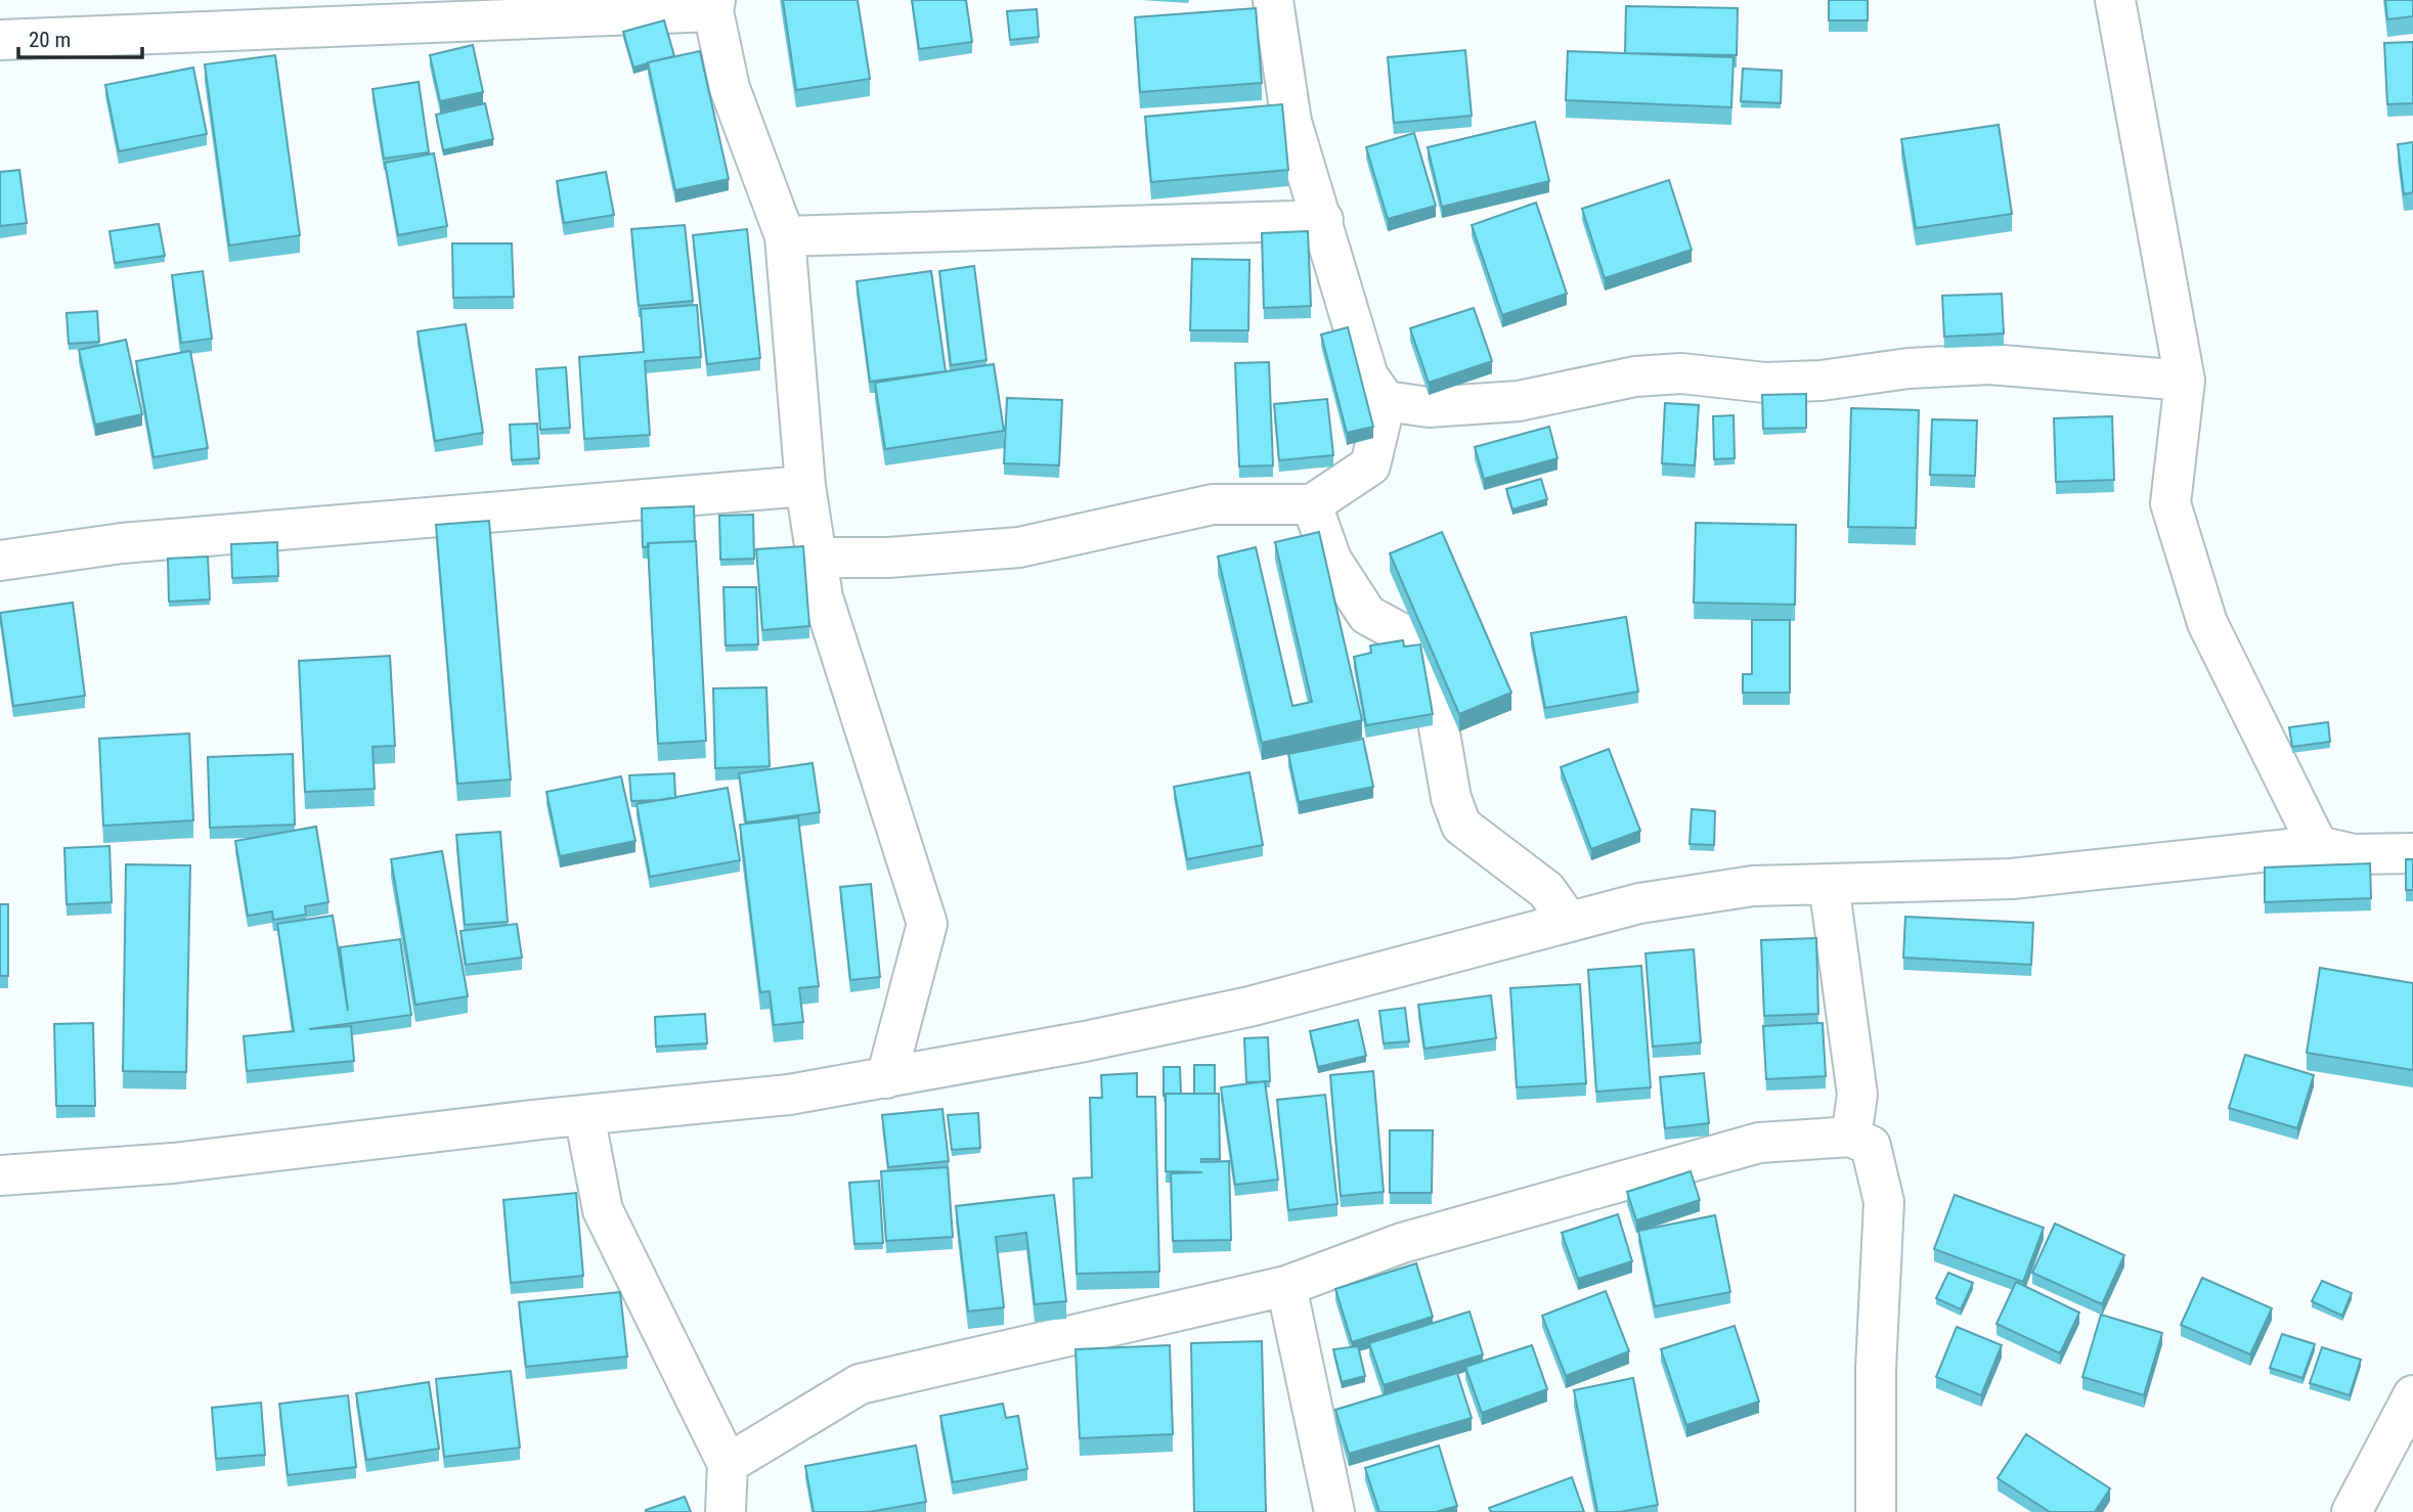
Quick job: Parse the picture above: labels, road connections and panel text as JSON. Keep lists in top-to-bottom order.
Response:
{
  "scale_bar": "20 m"
}
